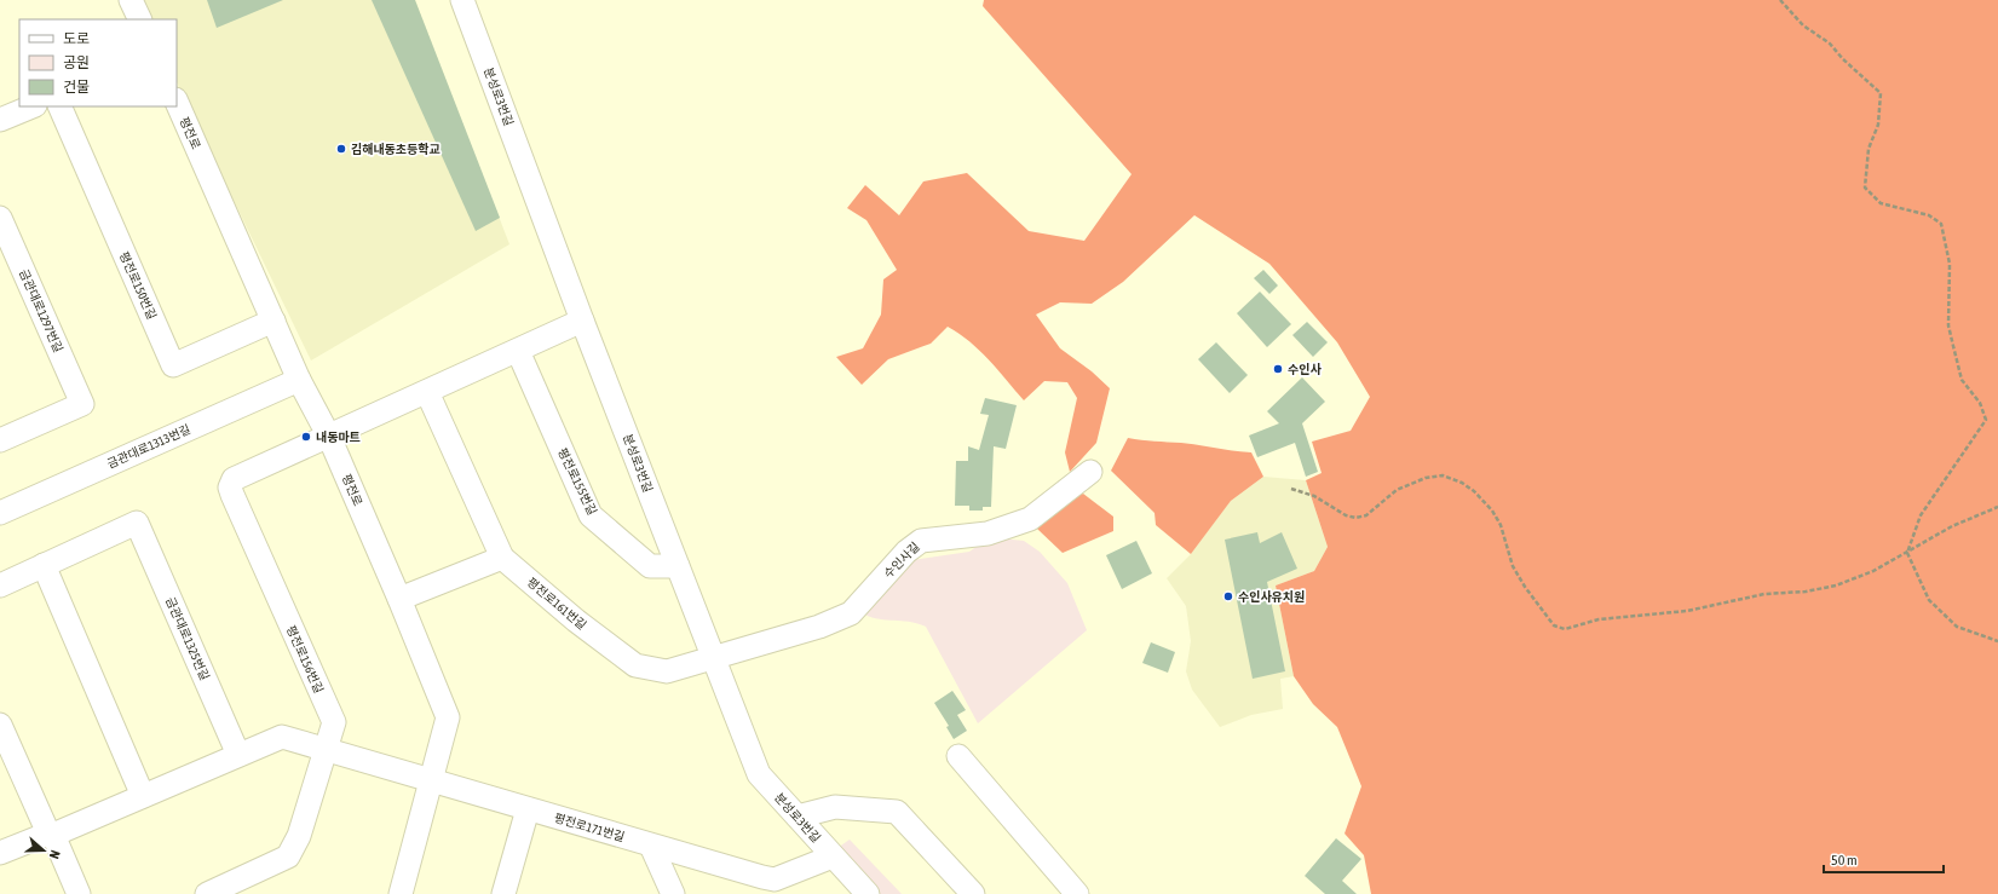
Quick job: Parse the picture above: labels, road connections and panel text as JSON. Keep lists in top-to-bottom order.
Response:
{
  "streets": {
    "street": [
      "분성로3번길",
      "평전로",
      "평전로150번길",
      "금관대로1297번길",
      "금관대로1313번길",
      "평전로155번길",
      "수인사길",
      "평전로161번길",
      "금관대로1325번길",
      "평전로156번길",
      "평전로171번길"
    ]
  },
  "crossings": [
    ["분성로3번길", "평전로155번길"],
    ["분성로3번길", "수인사길"],
    ["분성로3번길", "평전로161번길"],
    ["분성로3번길", "평전로171번길"],
    ["평전로", "평전로150번길"],
    ["평전로", "금관대로1313번길"],
    ["평전로", "평전로156번길"],
    ["평전로", "평전로171번길"],
    ["수인사길", "평전로161번길"]
  ],
  "places": [
    "김해내동초등학교",
    "수인사",
    "내동마트",
    "수인사유치원"
  ],
  "legend": ["도로", "공원", "건물"],
  "scale_bar": "50 m",
  "north": "right"
}
